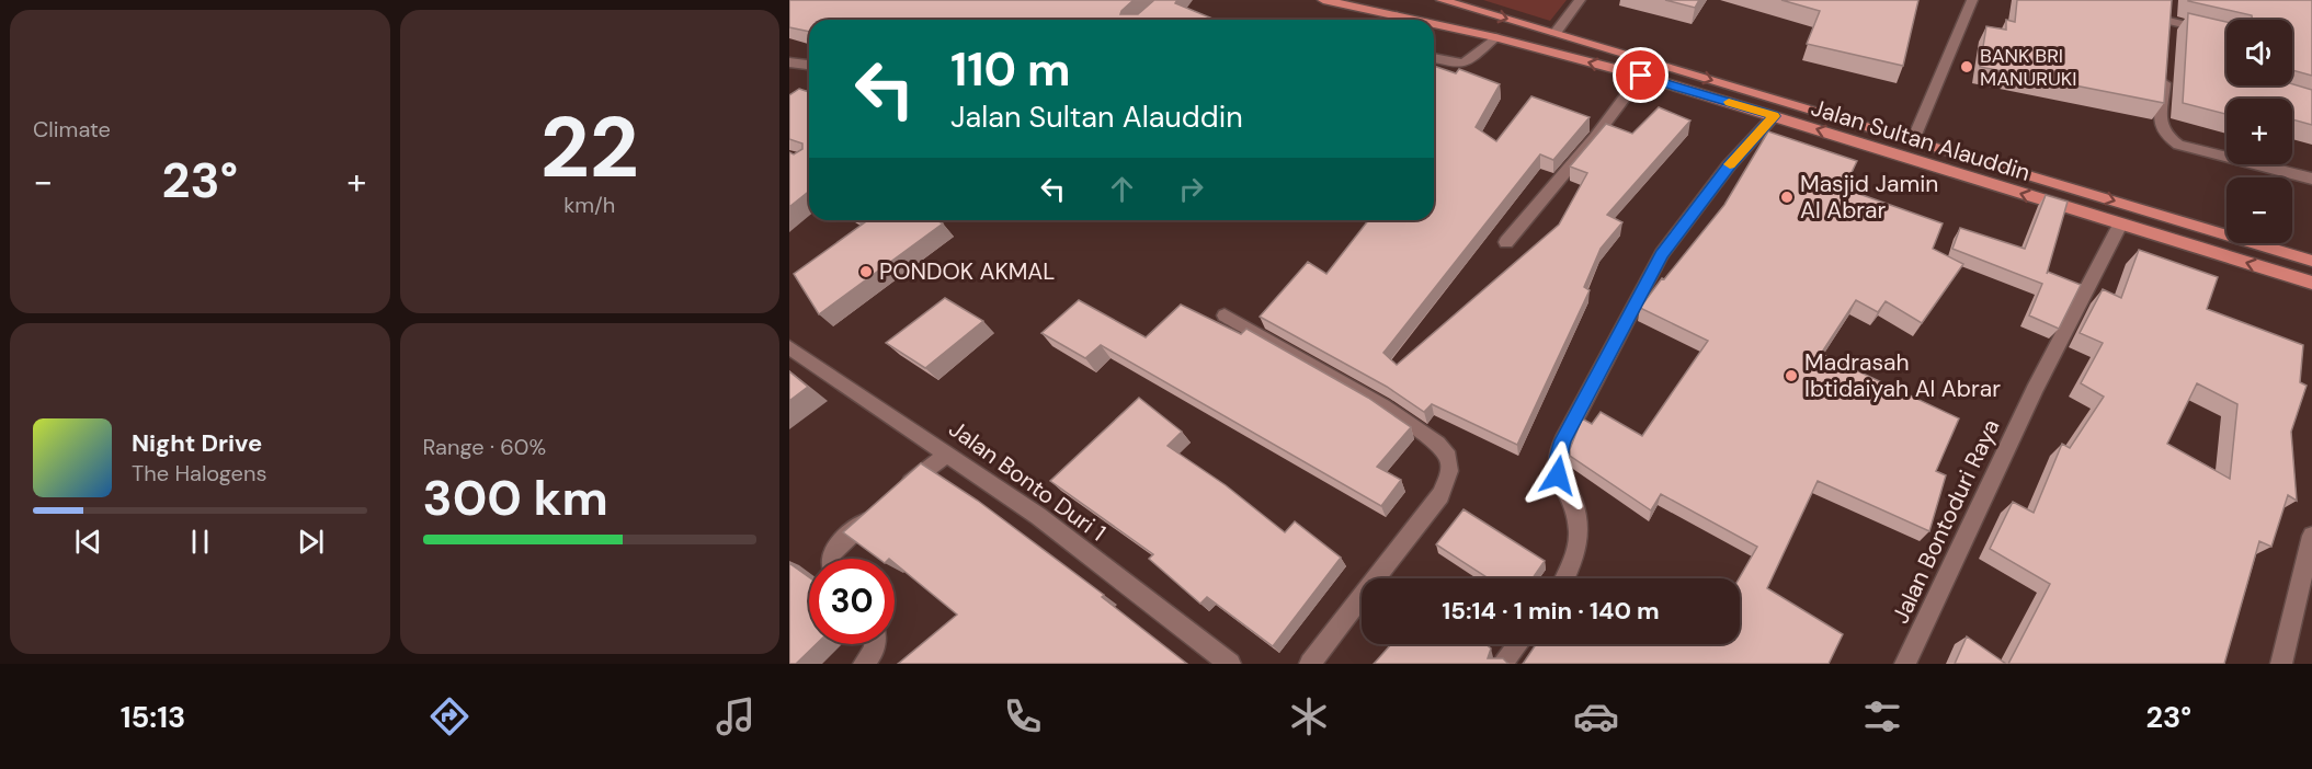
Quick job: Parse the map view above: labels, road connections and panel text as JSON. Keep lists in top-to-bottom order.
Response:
{
  "streets": {
    "main road": ["Jalan Sultan Alauddin"],
    "street": ["Jalan Bonto Duri 1", "Jalan Bontoduri Raya"]
  },
  "crossings": [
    ["Jalan Sultan Alauddin", "Jalan Bontoduri Raya"]
  ],
  "places": [
    "BANK BRI MANURUKI",
    "Masjid Jamin Al Abrar",
    "PONDOK AKMAL",
    "Madrasah Ibtidaiyah Al Abrar"
  ],
  "page": {
    "tile": [
      "Climate",
      ["22", "km/h"],
      ["Range · 60%", "300 km"]
    ],
    "map_buttons": ["+", "−"],
    "turn": ["110 m", "Jalan Sultan Alauddin"],
    "heat": ["−", "23°", "+"],
    "song": ["Night Drive", "The Halogens"],
    "limit": "30",
    "trip": "15:14 · 1 min · 140 m",
    "tabs": ["15:13", "23°"]
  }
}
